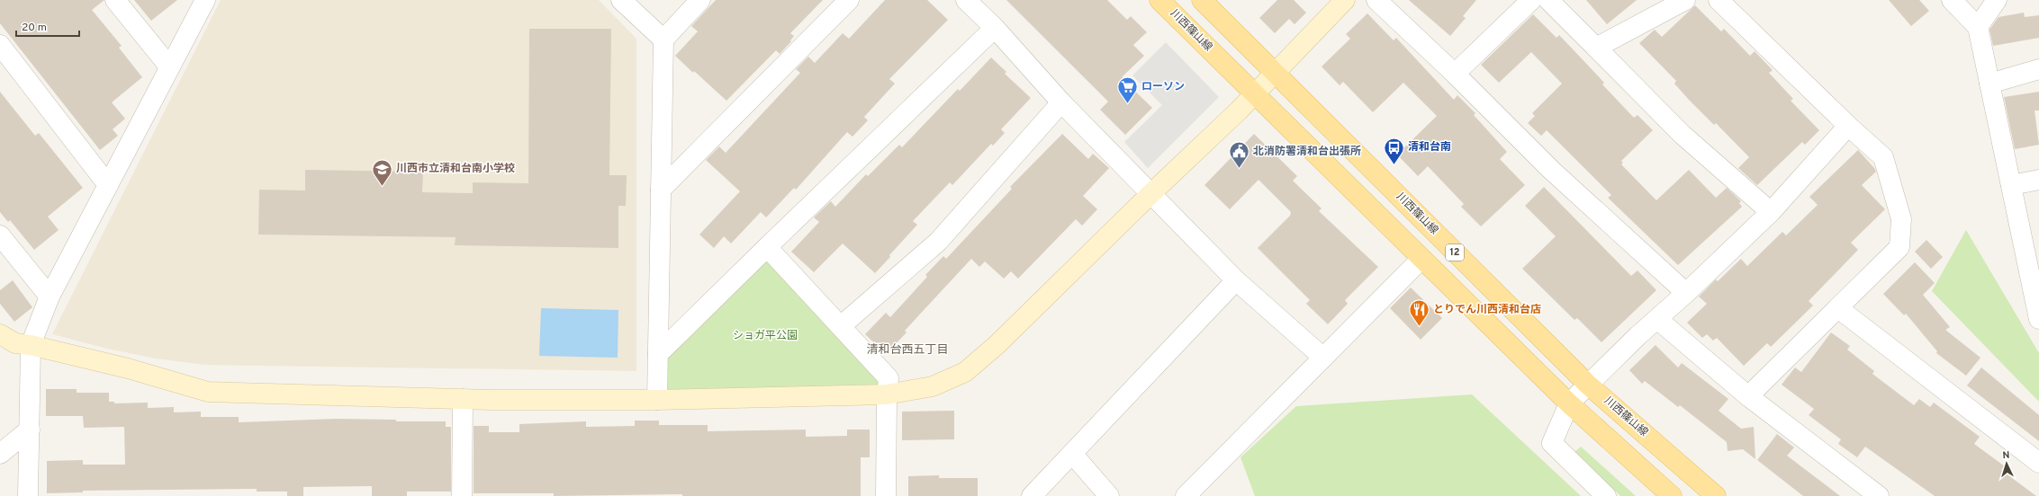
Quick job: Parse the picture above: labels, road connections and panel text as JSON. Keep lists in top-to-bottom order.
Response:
{
  "streets": {
    "main road": ["川西篠山線", "12"]
  },
  "districts": ["清和台西五丁目"],
  "parks": ["ショガ平公園"],
  "places": {
    "supermarket": ["ローソン"],
    "bus stop": ["清和台南"],
    "public building": ["北消防署清和台出張所"],
    "school or university": ["川西市立清和台南小学校"],
    "restaurant": ["とりでん川西清和台店"]
  },
  "scale_bar": "20 m",
  "north": "top"
}
